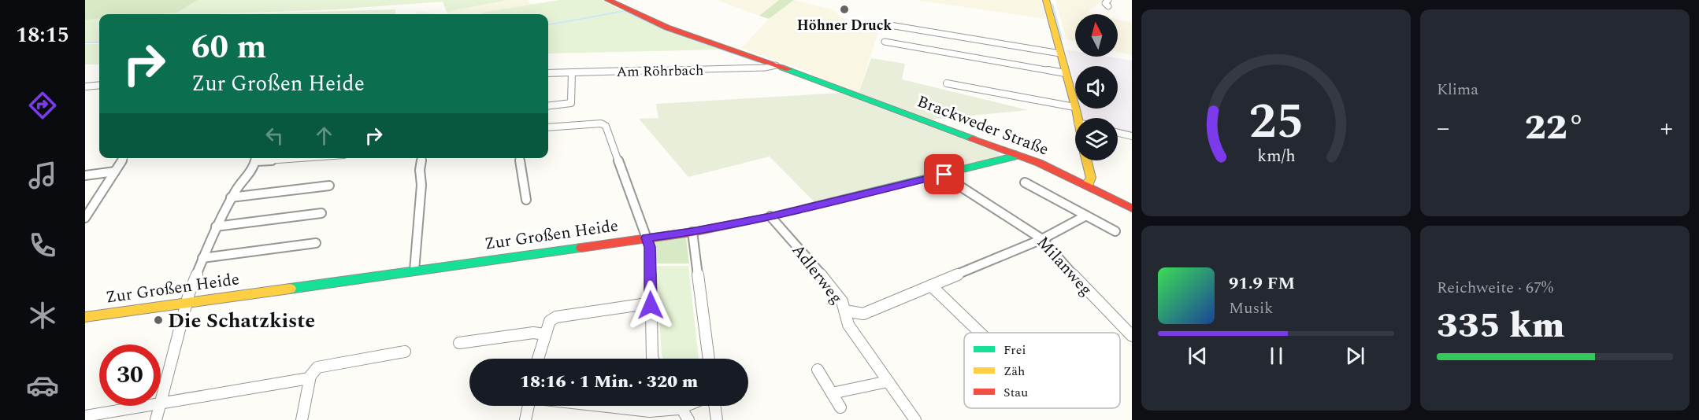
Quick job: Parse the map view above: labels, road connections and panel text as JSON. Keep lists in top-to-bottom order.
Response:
{
  "streets": {
    "main road": ["Brackweder Straße", "Zur Großen Heide"],
    "street": ["Am Röhrbach", "Milanweg", "Adlerweg"]
  },
  "crossings": [
    ["Am Röhrbach", "Brackweder Straße"],
    ["Brackweder Straße", "Zur Großen Heide"],
    ["Zur Großen Heide", "Milanweg"],
    ["Zur Großen Heide", "Adlerweg"]
  ],
  "places": ["Höhner Druck", "Die Schatzkiste"],
  "legend": ["Frei", "Zäh", "Stau"],
  "north": "top",
  "page": {
    "tabs": "18:15",
    "tile": [
      "Klima",
      ["Reichweite · 67%", "335 km"]
    ],
    "turn": ["60 m", "Zur Großen Heide"],
    "heat": ["−", "22°", "+"],
    "song": ["91.9 FM", "Musik"],
    "limit": "30",
    "trip": "18:16 · 1 Min. · 320 m",
    "gauge": ["25", "km/h"]
  }
}
